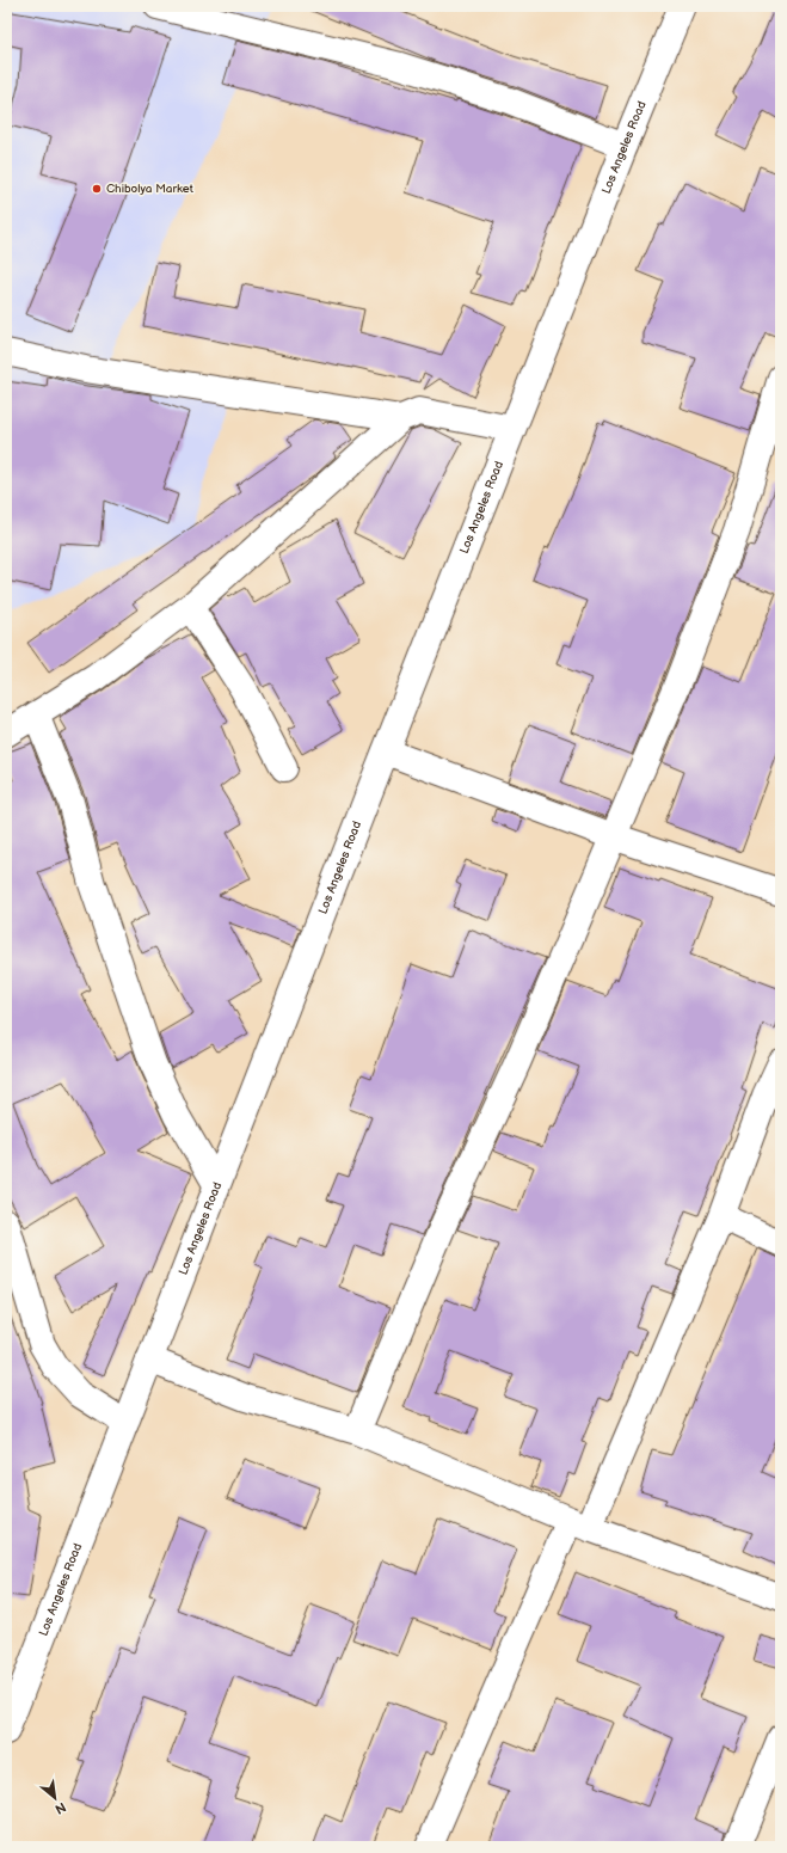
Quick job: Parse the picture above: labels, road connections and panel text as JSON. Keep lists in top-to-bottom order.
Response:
{
  "streets": {
    "street": ["Los Angeles Road"]
  },
  "places": ["Chibolya Market"],
  "north": "bottom right"
}
